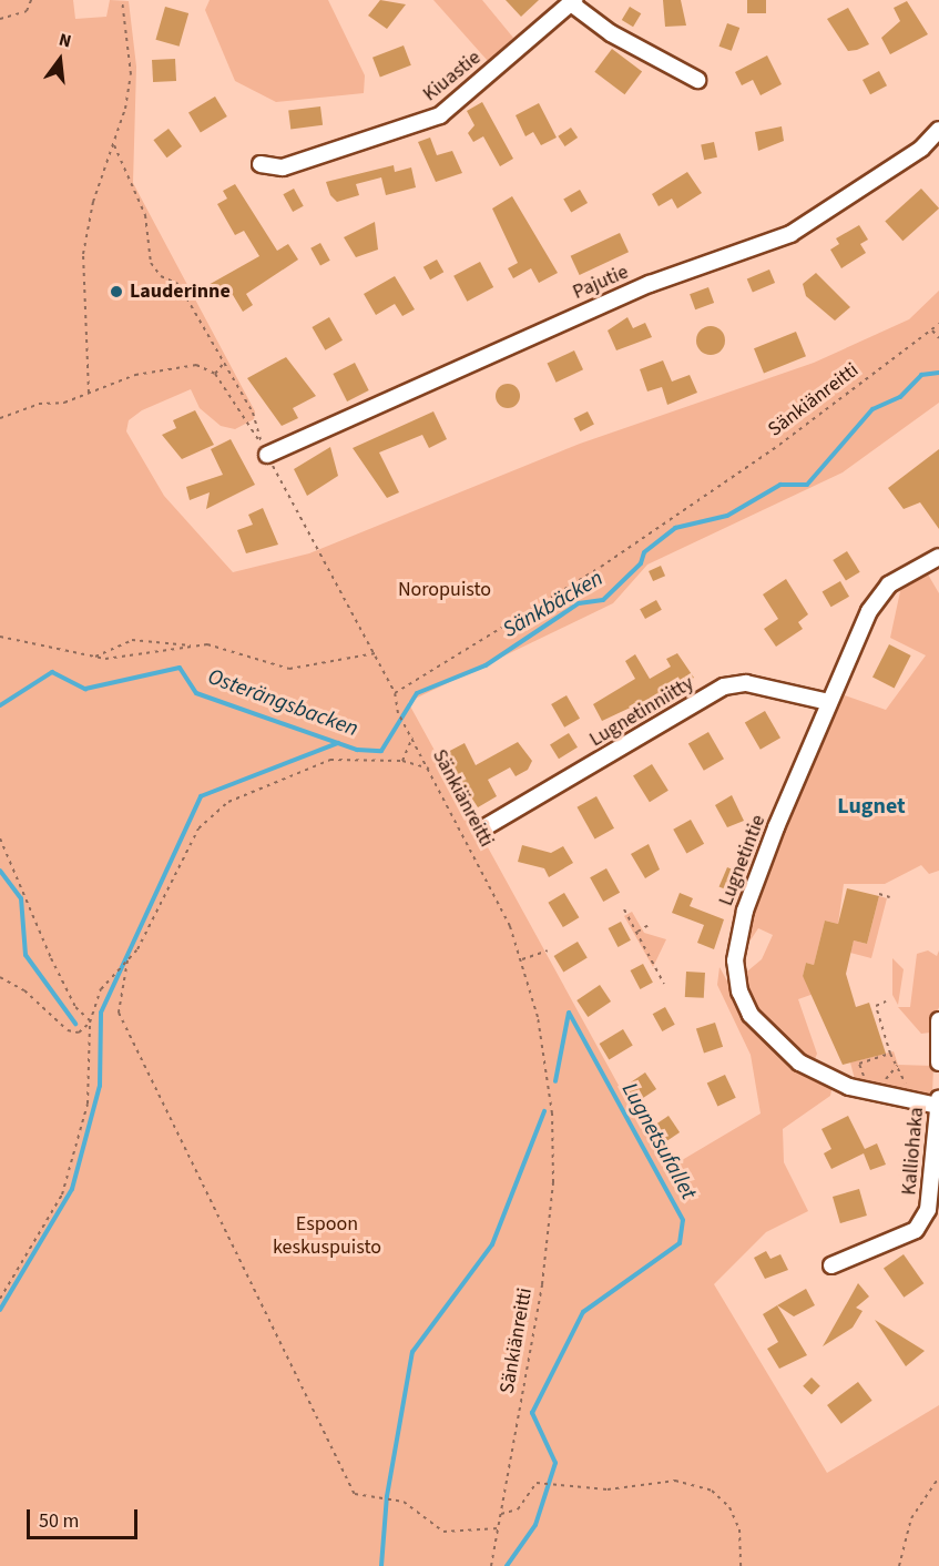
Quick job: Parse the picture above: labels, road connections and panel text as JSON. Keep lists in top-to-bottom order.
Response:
{
  "streets": {
    "street": [
      "Kiuastie",
      "Pajutie",
      "Lugnetinniitty",
      "Lugnetintie",
      "Kalliohaka"
    ],
    "path": ["Sänkiänreitti"]
  },
  "crossings": [
    ["Lugnetinniitty", "Lugnetintie"],
    ["Lugnetintie", "Kalliohaka"]
  ],
  "districts": ["Lugnet"],
  "water": ["Sänkbäcken", "Osterängsbacken", "Lugnetsufallet"],
  "parks": ["Noropuisto", "Espoon keskuspuisto"],
  "places": ["Lauderinne"],
  "scale_bar": "50 m",
  "north": "top"
}
